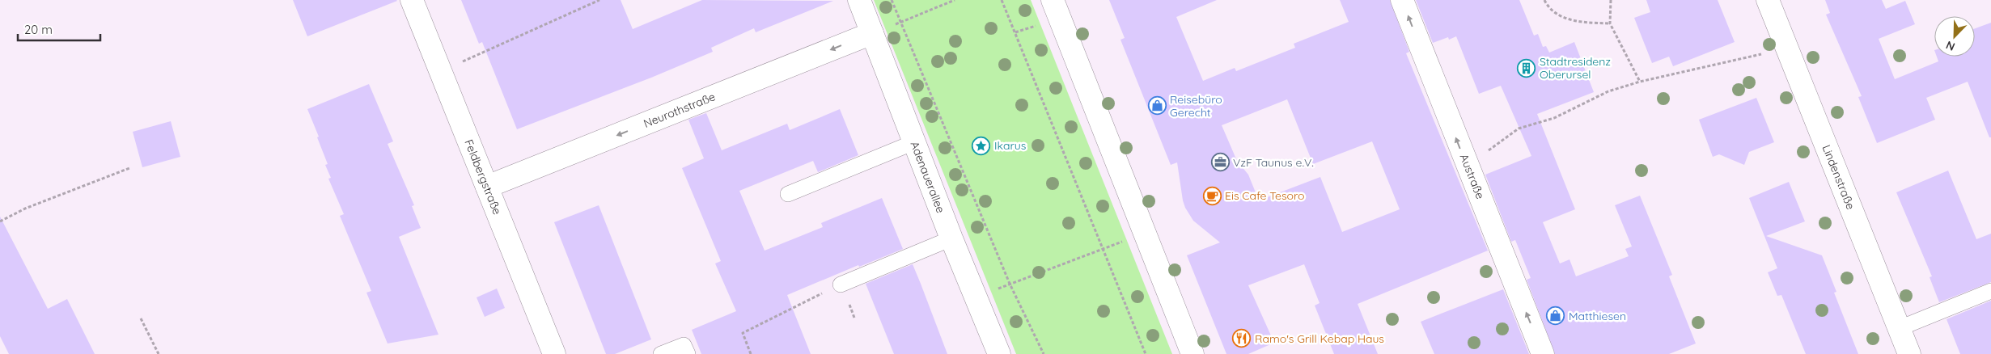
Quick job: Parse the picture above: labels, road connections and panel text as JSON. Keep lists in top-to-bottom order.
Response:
{
  "streets": {
    "street": [
      "Neurothstraße",
      "Feldbergstraße",
      "Austraße",
      "Lindenstraße",
      "Adenauerallee"
    ]
  },
  "crossings": [
    ["Neurothstraße", "Feldbergstraße"],
    ["Neurothstraße", "Adenauerallee"]
  ],
  "one_way": ["Neurothstraße", "Austraße"],
  "places": {
    "building": ["Stadtresidenz Oberursel"],
    "shop": ["Reisebüro Gerecht", "Matthiesen"],
    "place": ["Ikarus"],
    "office": ["VzF Taunus e.V."],
    "cafe": ["Eis Cafe Tesoro"],
    "restaurant": ["Ramo's Grill Kebap Haus"]
  },
  "scale_bar": "20 m",
  "north": "bottom left"
}
